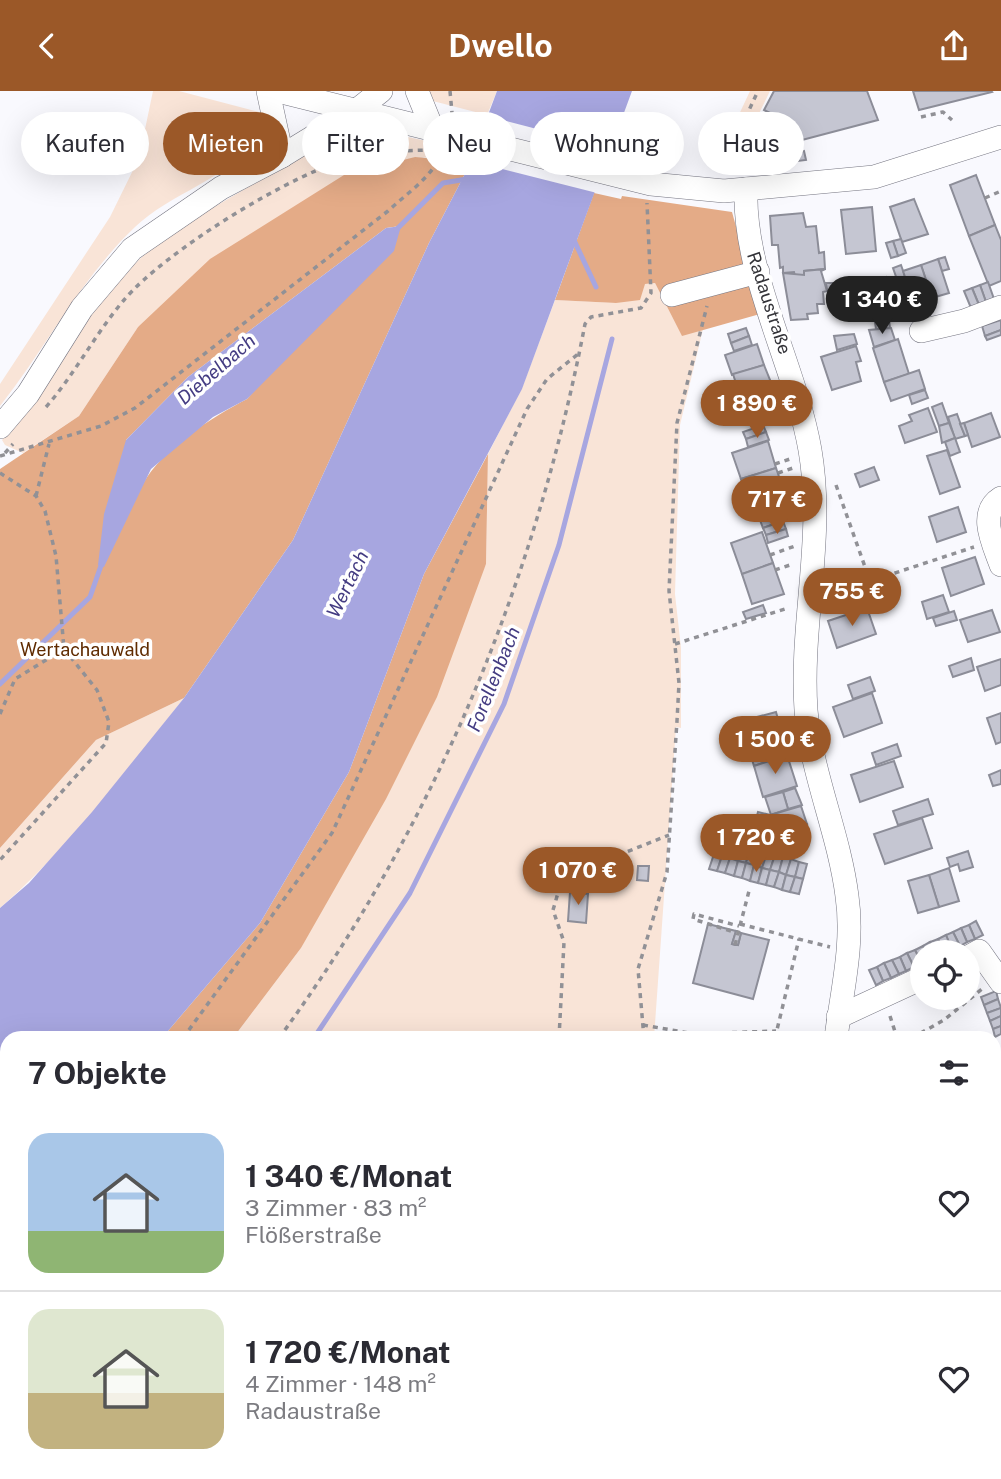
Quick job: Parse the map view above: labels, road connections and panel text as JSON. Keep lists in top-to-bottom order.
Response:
{
  "streets": {
    "street": ["Radaustraße"]
  },
  "water": ["Diebelbach", "Wertach", "Forellenbach"],
  "parks": ["Wertachauwald"],
  "page": {
    "header": "Dwello",
    "chip": [
      "Kaufen",
      "Mieten",
      "Filter",
      "Neu",
      "Wohnung",
      "Haus"
    ],
    "price": [
      "1 340 €",
      "1 890 €",
      "717 €",
      "755 €",
      "1 500 €",
      "1 720 €",
      "1 070 €"
    ],
    "heading": "7 Objekte",
    "list": [
      {
        "name": "1 340 €/Monat",
        "note": "3 Zimmer · 83 m² · Flößerstraße"
      },
      {
        "name": "1 720 €/Monat",
        "note": "4 Zimmer · 148 m² · Radaustraße"
      }
    ]
  }
}
